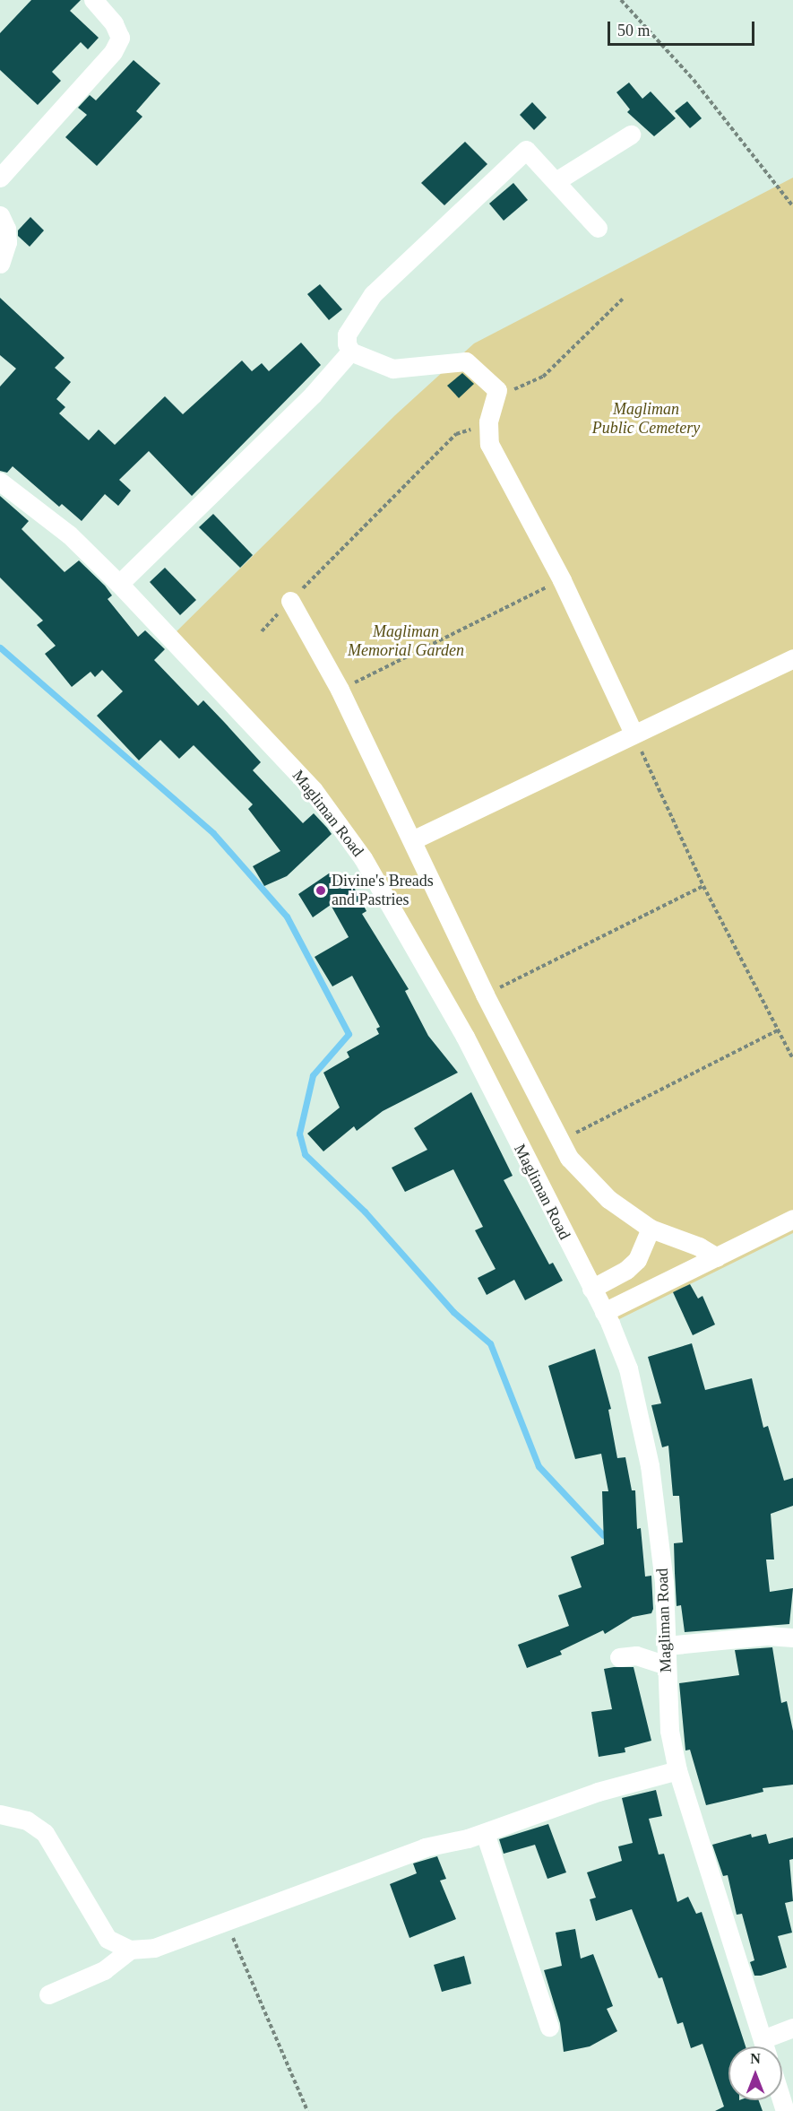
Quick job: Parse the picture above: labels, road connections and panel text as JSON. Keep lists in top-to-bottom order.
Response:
{
  "streets": {
    "street": ["Magliman Road"]
  },
  "parks": ["Magliman Public Cemetery", "Magliman Memorial Garden"],
  "places": ["Divine's Breads and Pastries"],
  "scale_bar": "50 m",
  "north": "top"
}
